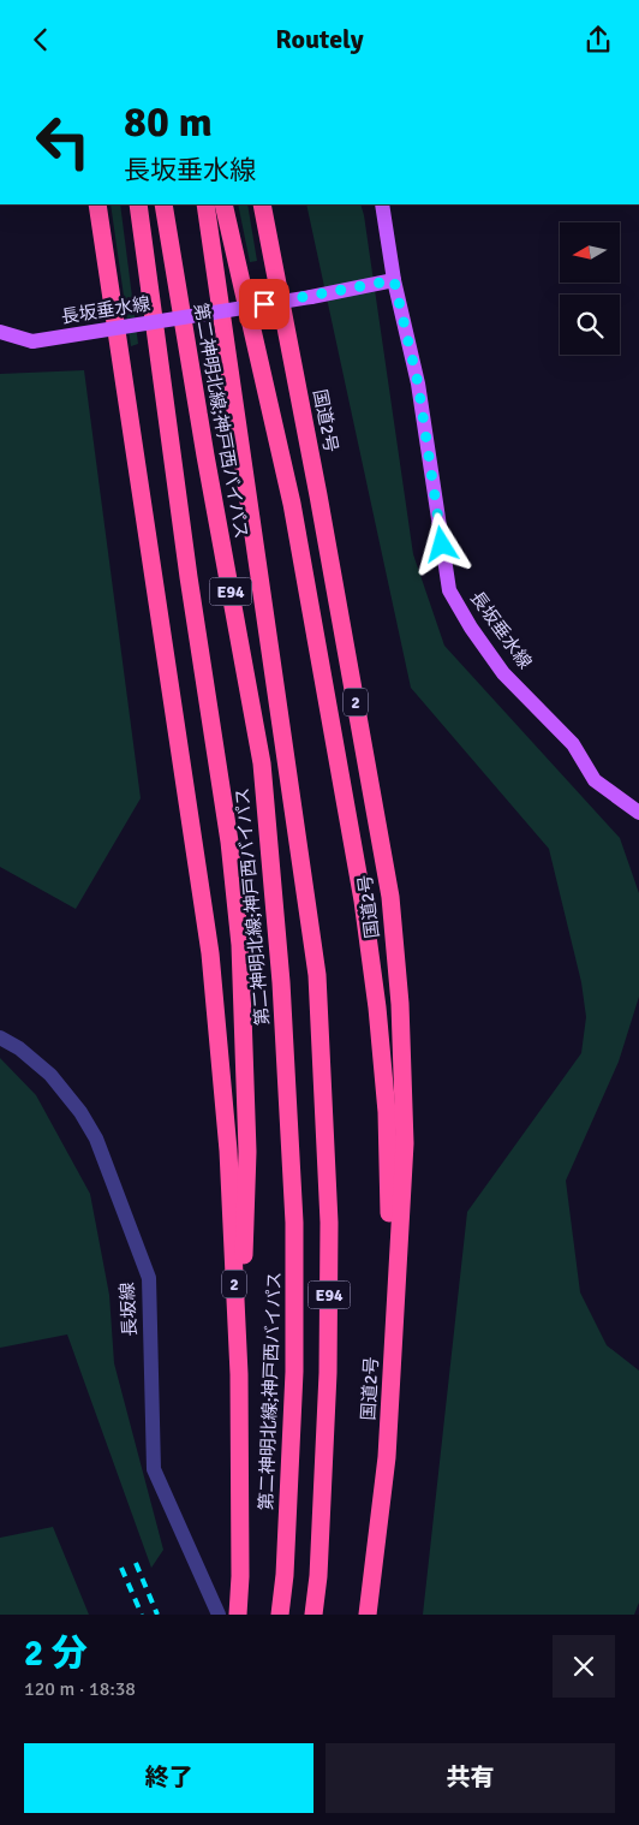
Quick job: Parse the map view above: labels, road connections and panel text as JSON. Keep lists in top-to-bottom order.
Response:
{
  "streets": {
    "highway": [
      "第二神明北線;神戸西バイパス",
      "国道2号",
      "E94",
      "2"
    ],
    "main road": ["長坂垂水線"],
    "street": ["長坂線"]
  },
  "north": "left",
  "page": {
    "header": "Routely",
    "turn": ["80 m", "長坂垂水線"],
    "heading": ["2 分", "120 m · 18:38"],
    "buttons": ["終了", "共有"]
  }
}
